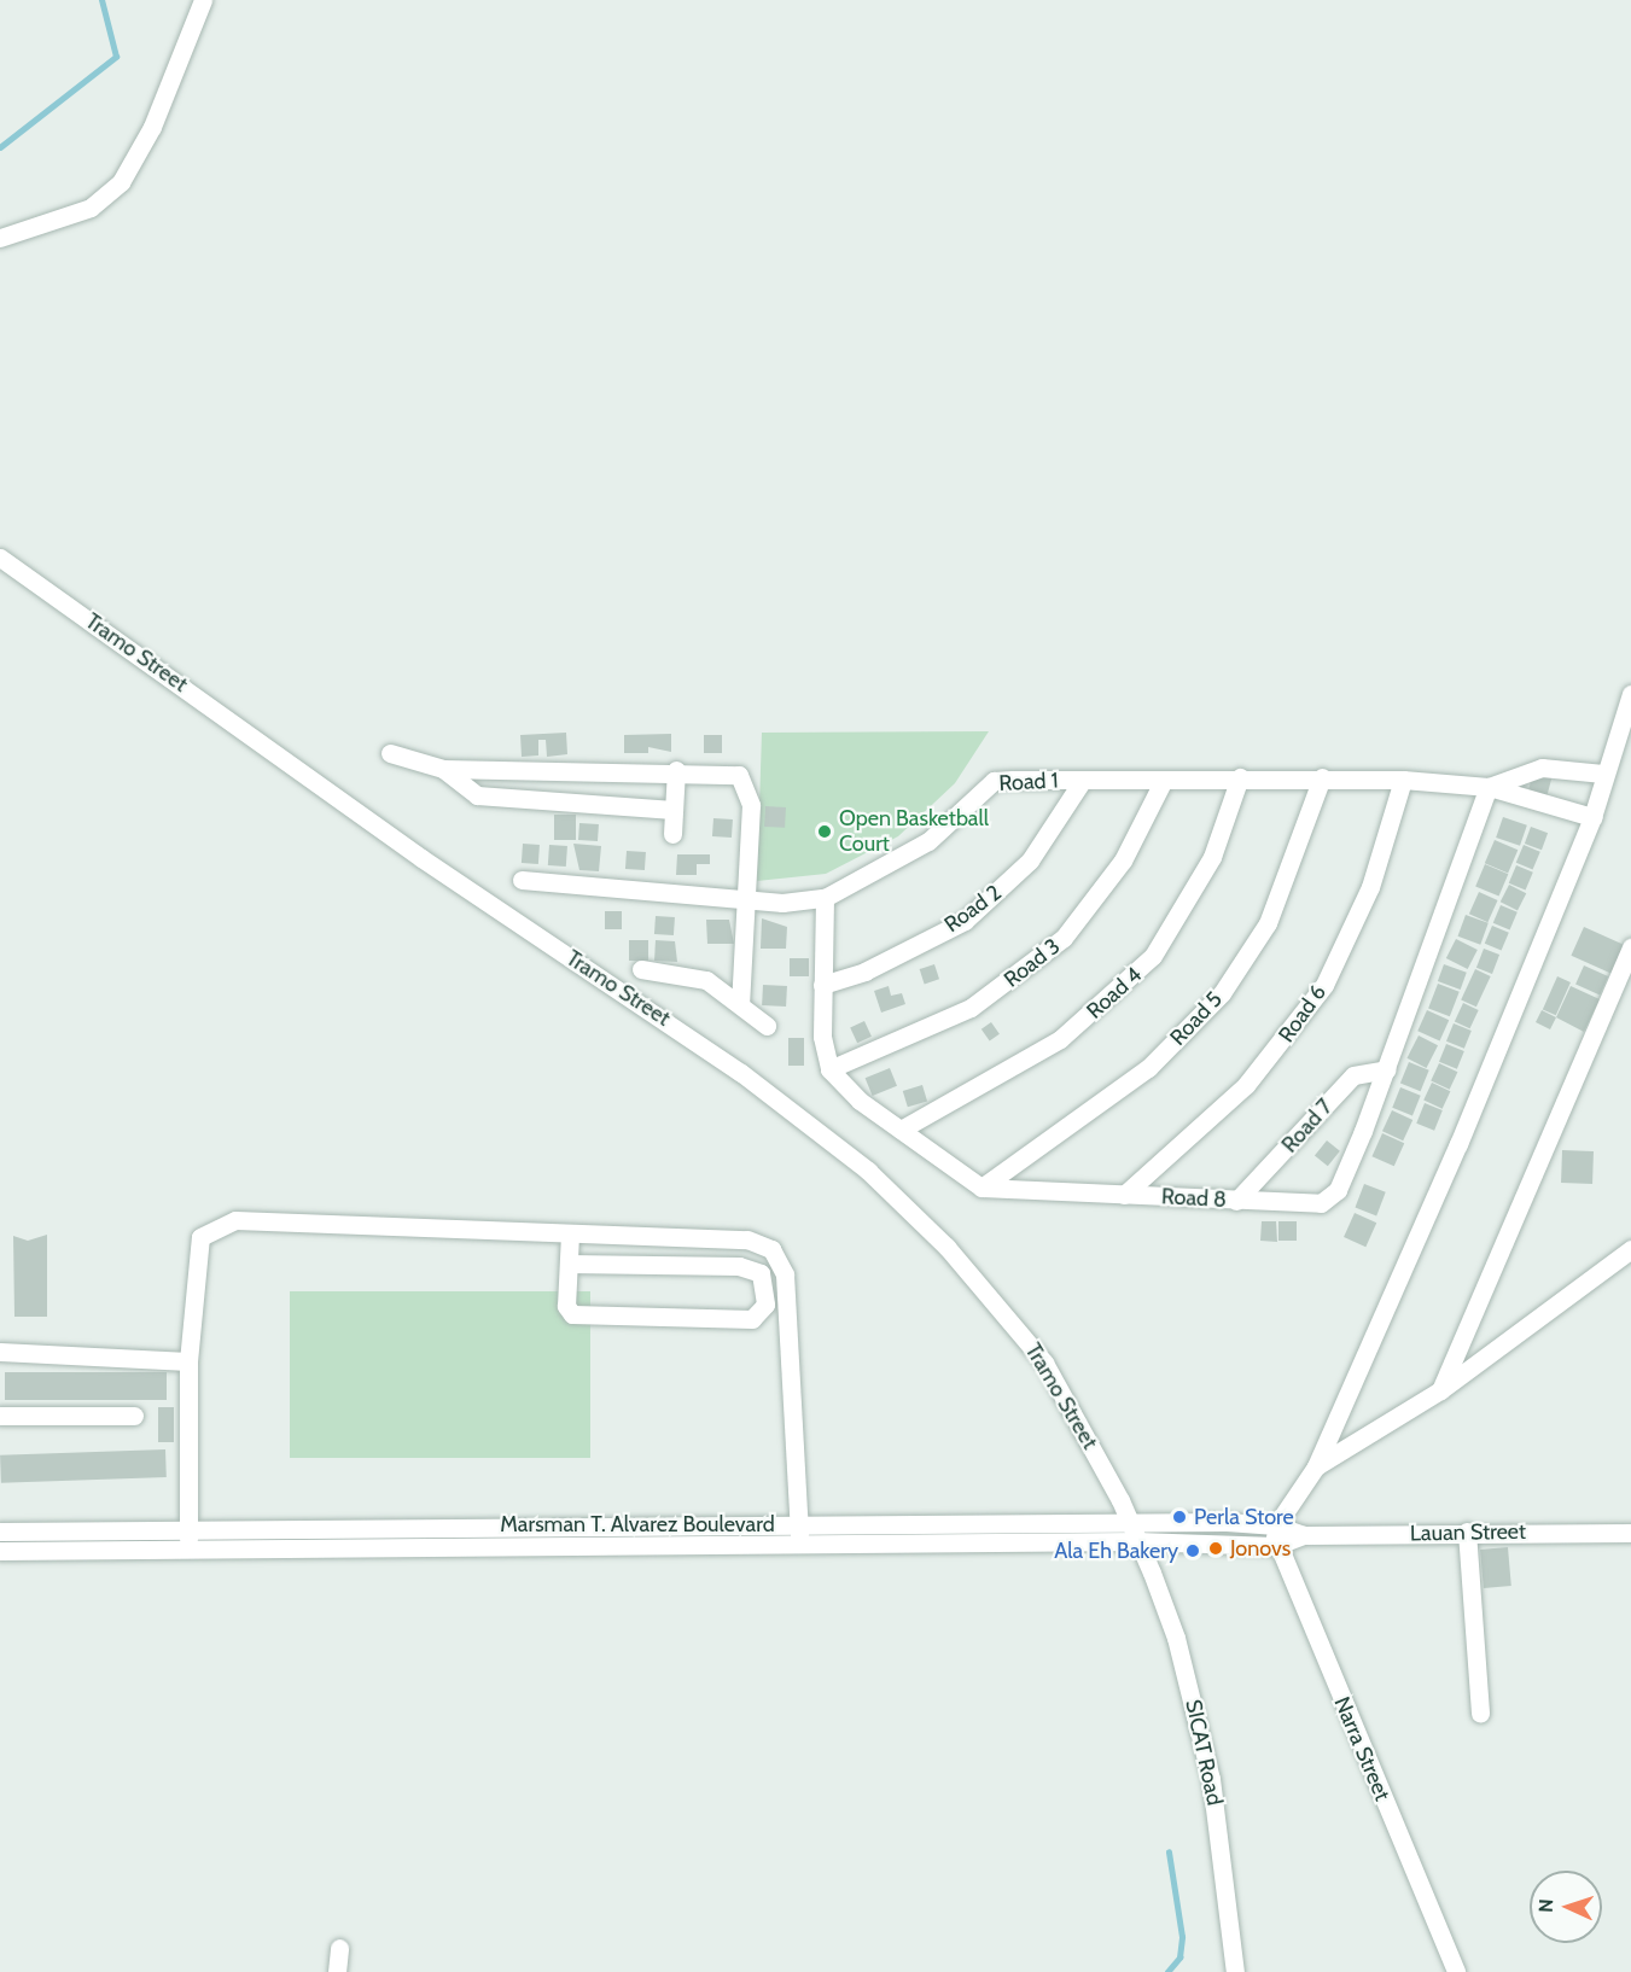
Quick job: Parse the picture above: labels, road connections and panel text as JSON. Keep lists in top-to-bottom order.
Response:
{
  "streets": {
    "street": [
      "Tramo Street",
      "Road 1",
      "Road 2",
      "Road 3",
      "Road 4",
      "Road 6",
      "Road 5",
      "Road 7",
      "Road 8",
      "Marsman T. Alvarez Boulevard",
      "Lauan Street",
      "Narra Street",
      "SICAT Road"
    ]
  },
  "crossings": [
    ["Tramo Street", "Marsman T. Alvarez Boulevard"],
    ["Tramo Street", "SICAT Road"],
    ["Road 1", "Road 2"],
    ["Road 1", "Road 3"],
    ["Road 1", "Road 4"],
    ["Road 1", "Road 6"],
    ["Road 1", "Road 5"],
    ["Road 1", "Road 8"],
    ["Road 6", "Road 8"],
    ["Road 5", "Road 8"],
    ["Road 7", "Road 8"],
    ["Marsman T. Alvarez Boulevard", "Lauan Street"],
    ["Marsman T. Alvarez Boulevard", "Narra Street"],
    ["Marsman T. Alvarez Boulevard", "SICAT Road"],
    ["Lauan Street", "Narra Street"]
  ],
  "places": [
    "Open Basketball Court",
    "Perla Store",
    "Jonovs",
    "Ala Eh Bakery"
  ],
  "north": "left"
}
